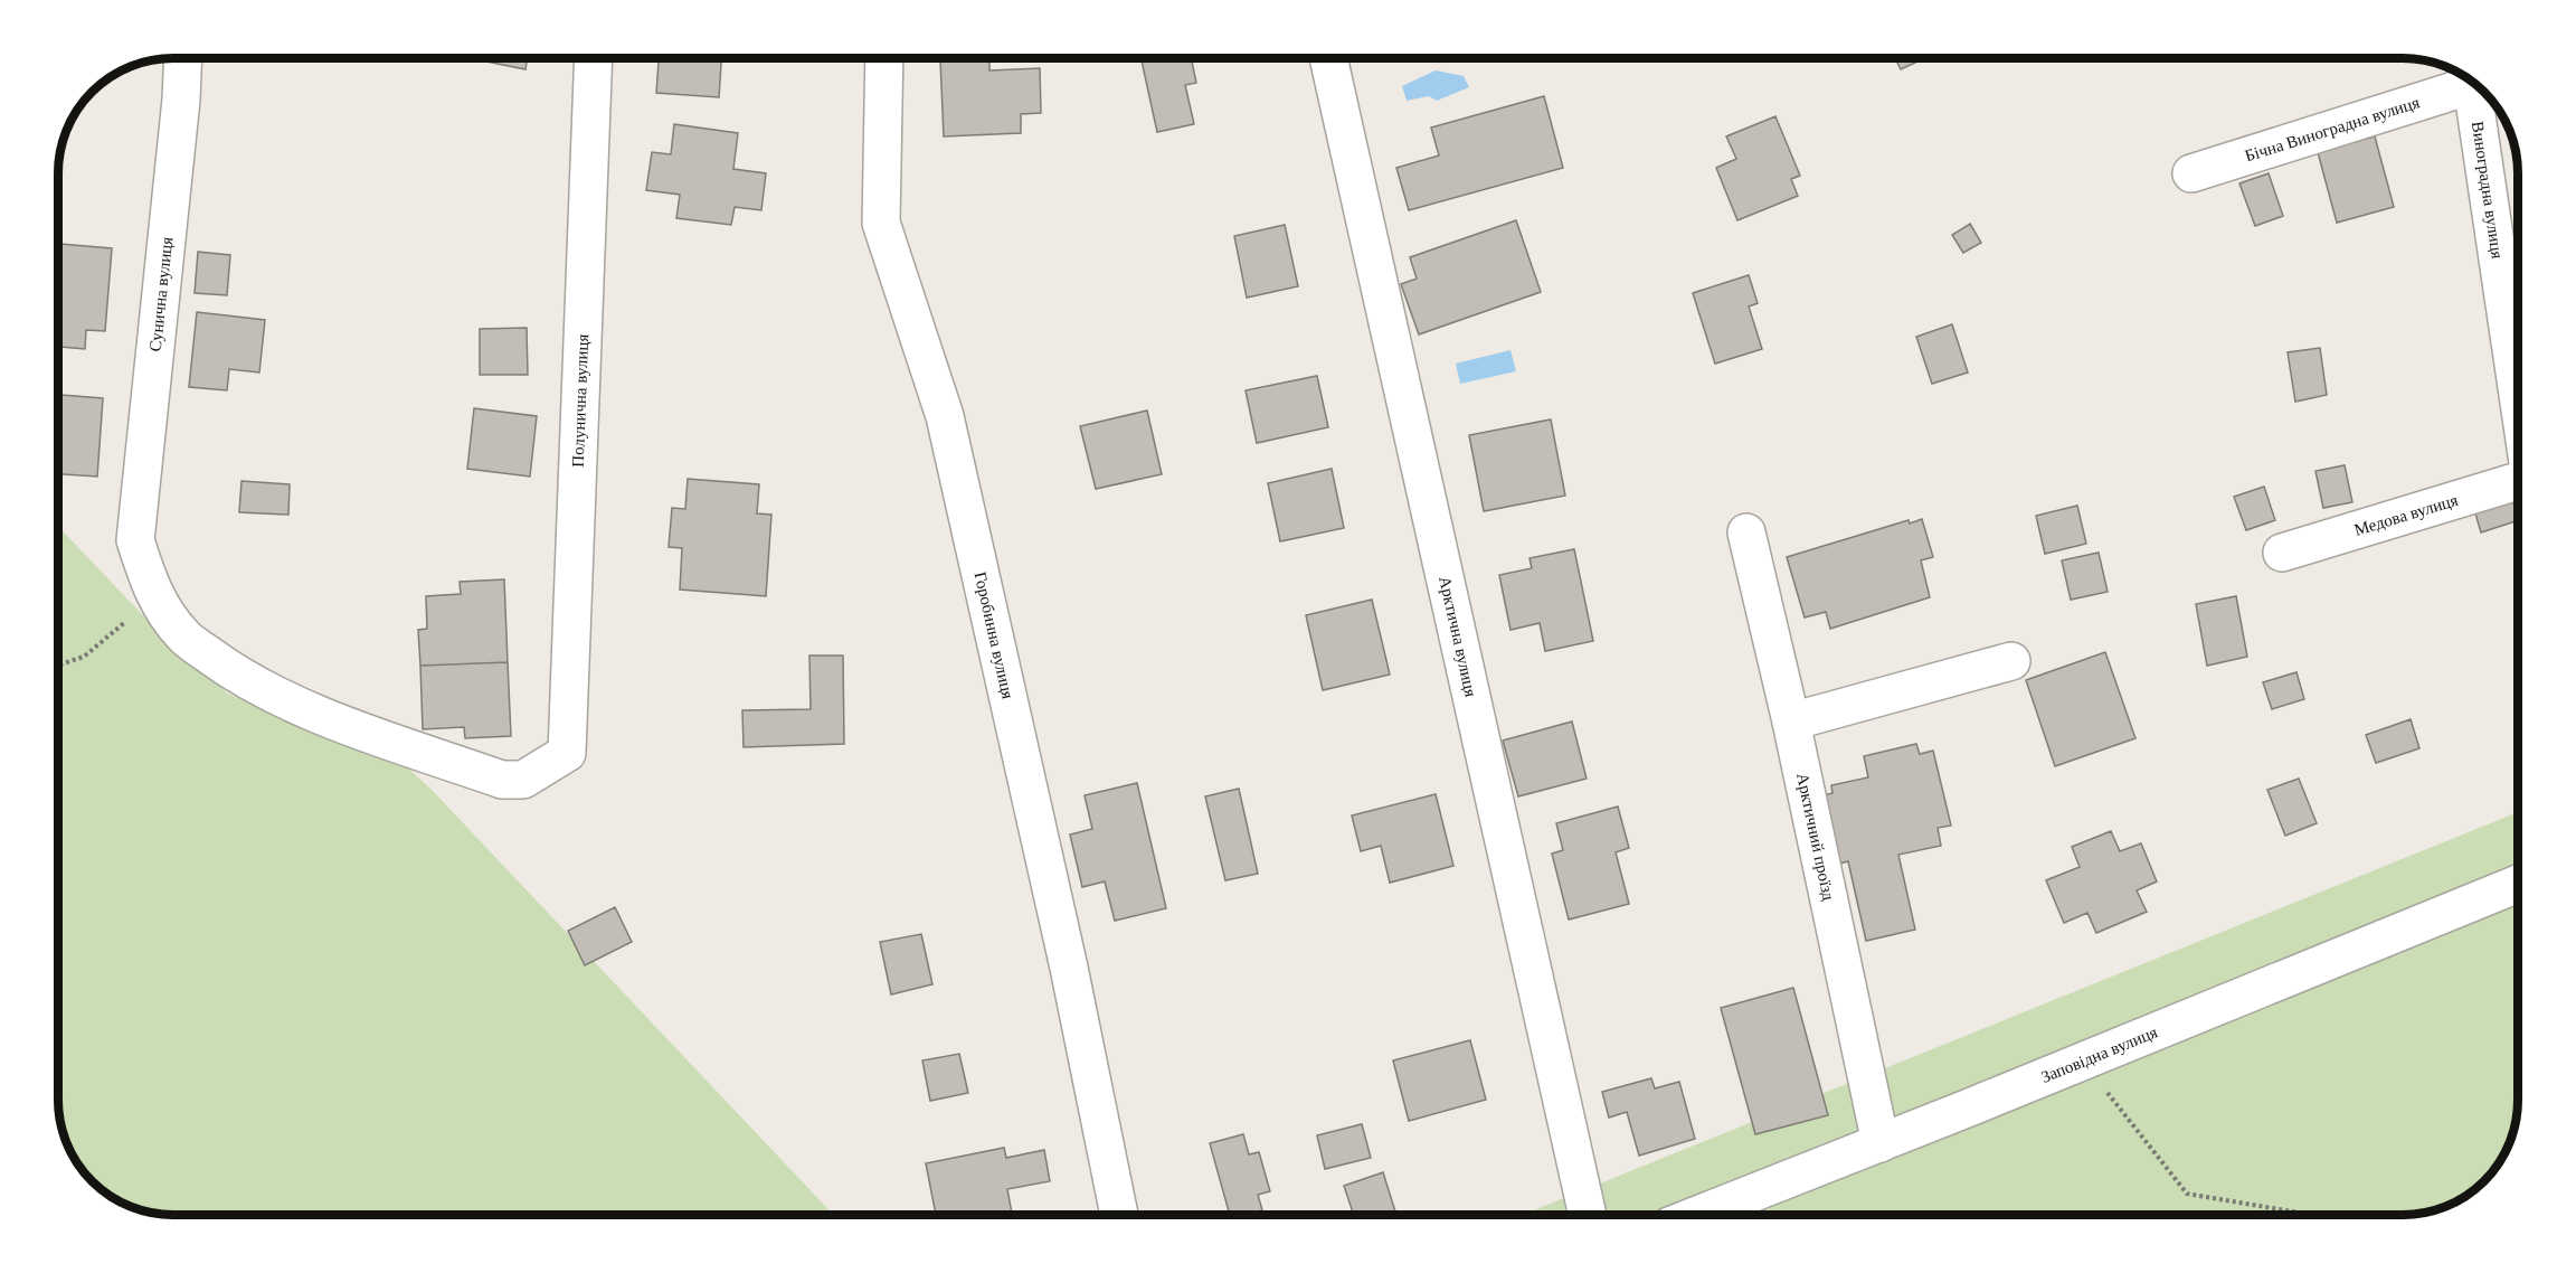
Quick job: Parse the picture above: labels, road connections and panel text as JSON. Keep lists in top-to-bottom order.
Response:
{
  "streets": {
    "street": [
      "Бічна Виноградна вулиця",
      "Виноградна вулиця",
      "Сунична вулиця",
      "Полунична вулиця",
      "Медова вулиця",
      "Горобинна вулиця",
      "Арктична вулиця",
      "Арктичний проїзд",
      "Заповідна вулиця"
    ]
  },
  "crossings": [
    ["Сунична вулиця", "Полунична вулиця"],
    ["Арктичний проїзд", "Заповідна вулиця"]
  ]
}
